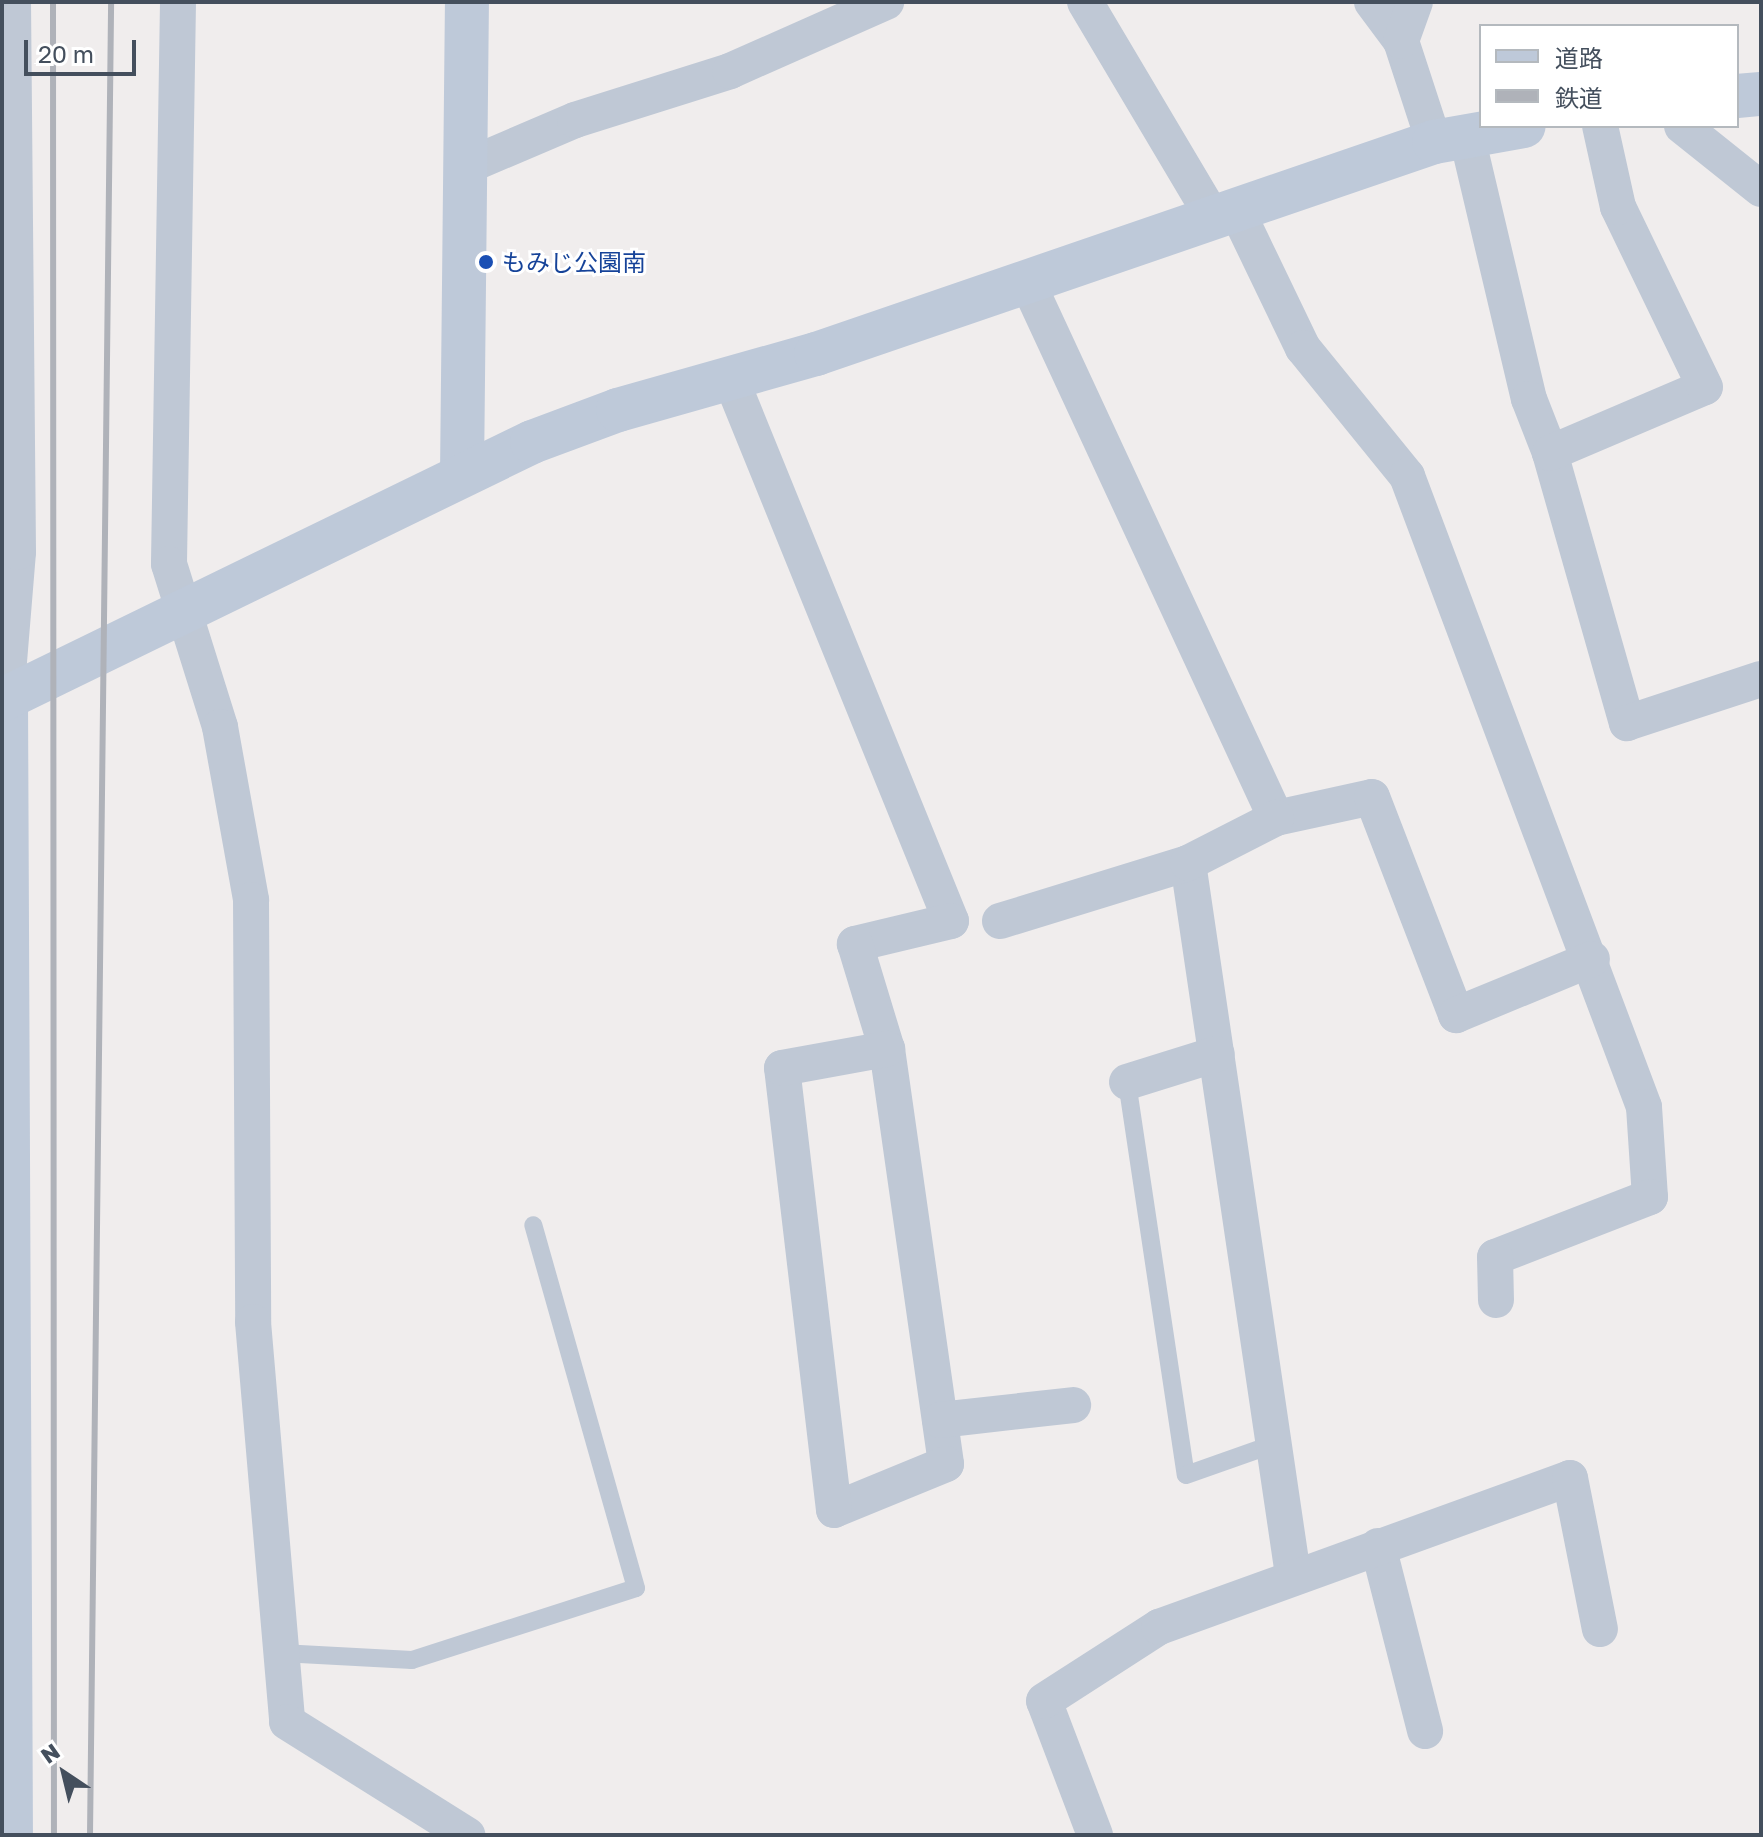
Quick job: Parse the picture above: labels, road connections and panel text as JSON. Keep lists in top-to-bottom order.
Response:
{
  "places": ["もみじ公園南"],
  "legend": ["道路", "鉄道"],
  "scale_bar": "20 m",
  "north": "top left"
}
